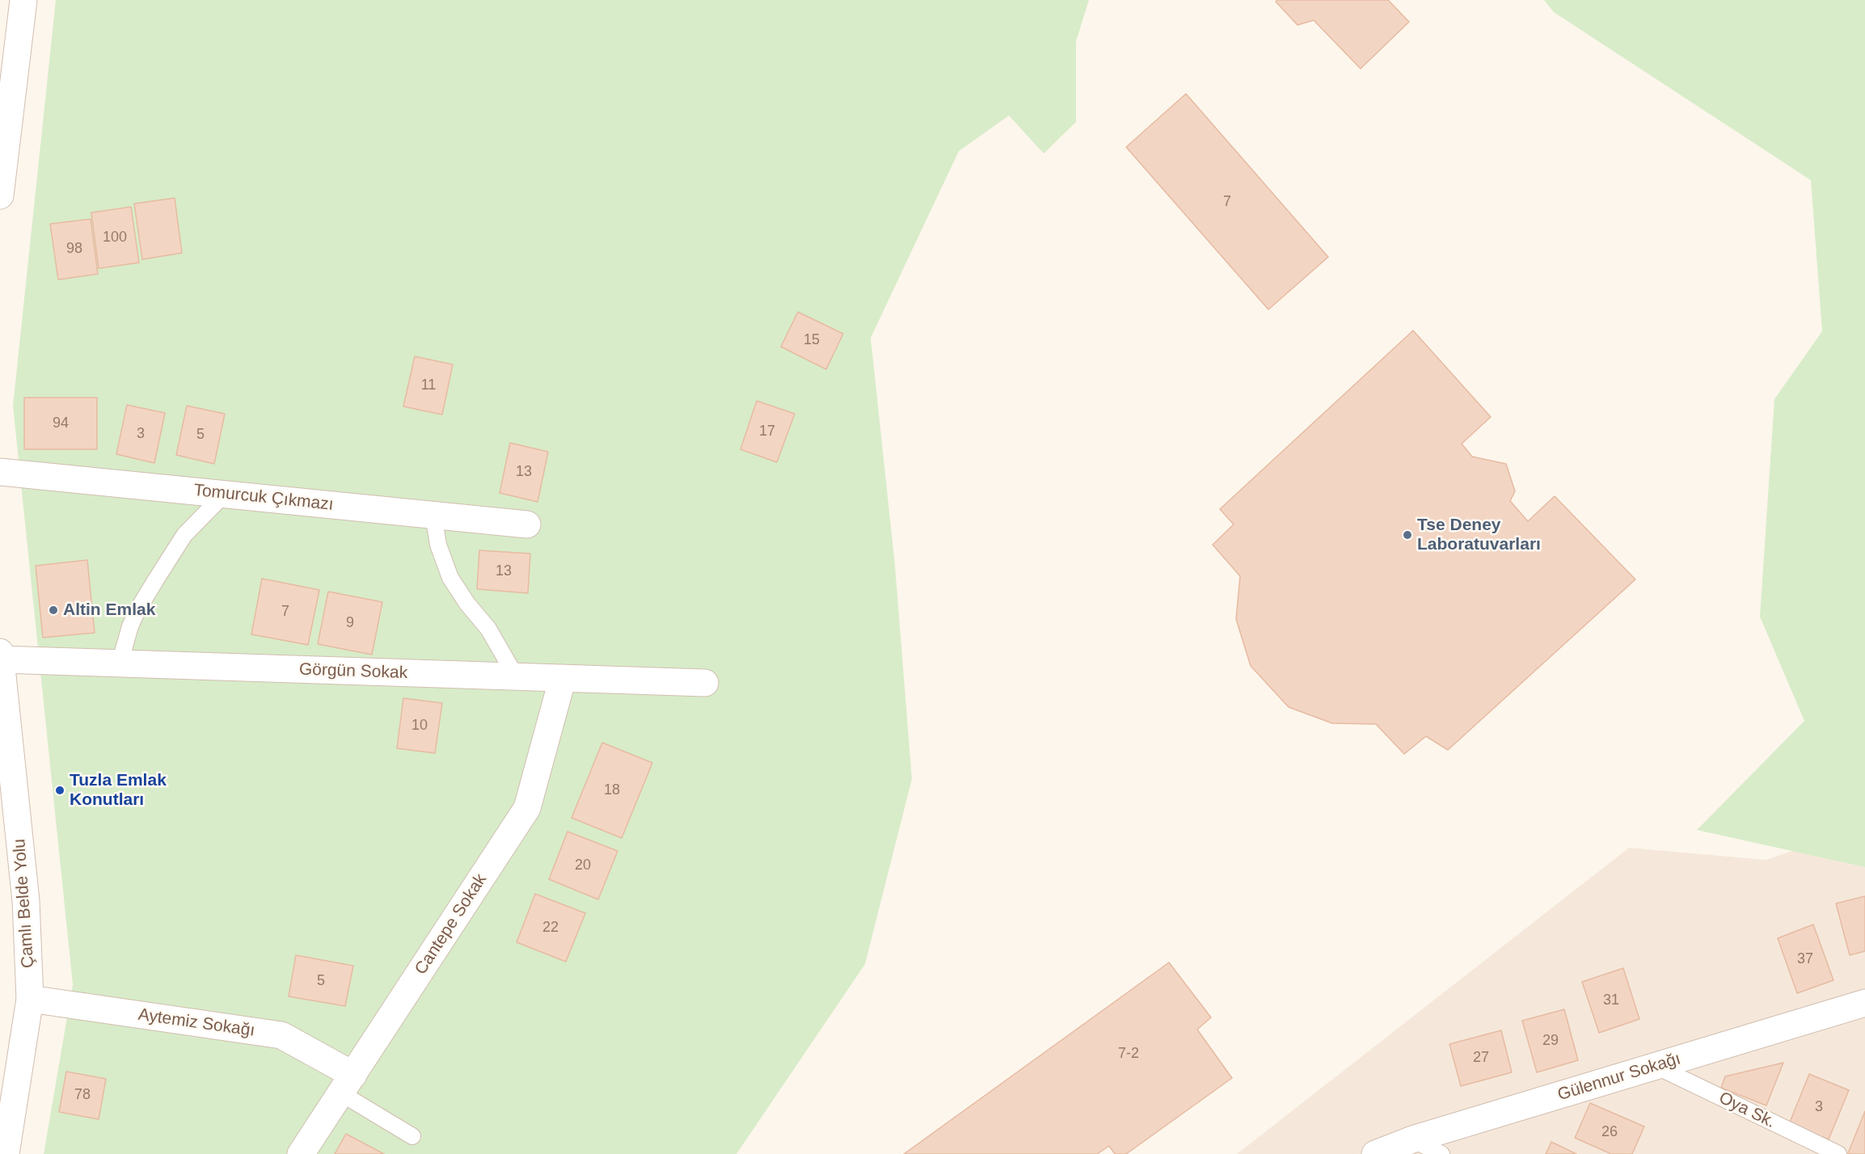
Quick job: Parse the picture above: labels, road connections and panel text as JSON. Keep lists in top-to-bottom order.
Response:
{
  "streets": {
    "street": [
      "Tomurcuk Çıkmazı",
      "Görgün Sokak",
      "Çamlı Belde Yolu",
      "Cantepe Sokak",
      "Aytemiz Sokağı",
      "Gülennur Sokağı"
    ],
    "lane": ["Oya Sk."]
  },
  "crossings": [
    ["Görgün Sokak", "Çamlı Belde Yolu"],
    ["Görgün Sokak", "Cantepe Sokak"],
    ["Çamlı Belde Yolu", "Aytemiz Sokağı"],
    ["Cantepe Sokak", "Aytemiz Sokağı"],
    ["Gülennur Sokağı", "Oya Sk."]
  ],
  "places": ["Tse Deney Laboratuvarları", "Altin Emlak", "Tuzla Emlak Konutları"],
  "house_numbers": [
    "7",
    "100",
    "98",
    "15",
    "11",
    "94",
    "17",
    "3",
    "5",
    "13",
    "13",
    "7",
    "9",
    "10",
    "18",
    "20",
    "22",
    "37",
    "5",
    "31",
    "29",
    "7-2",
    "27",
    "78",
    "3",
    "26"
  ]
}
